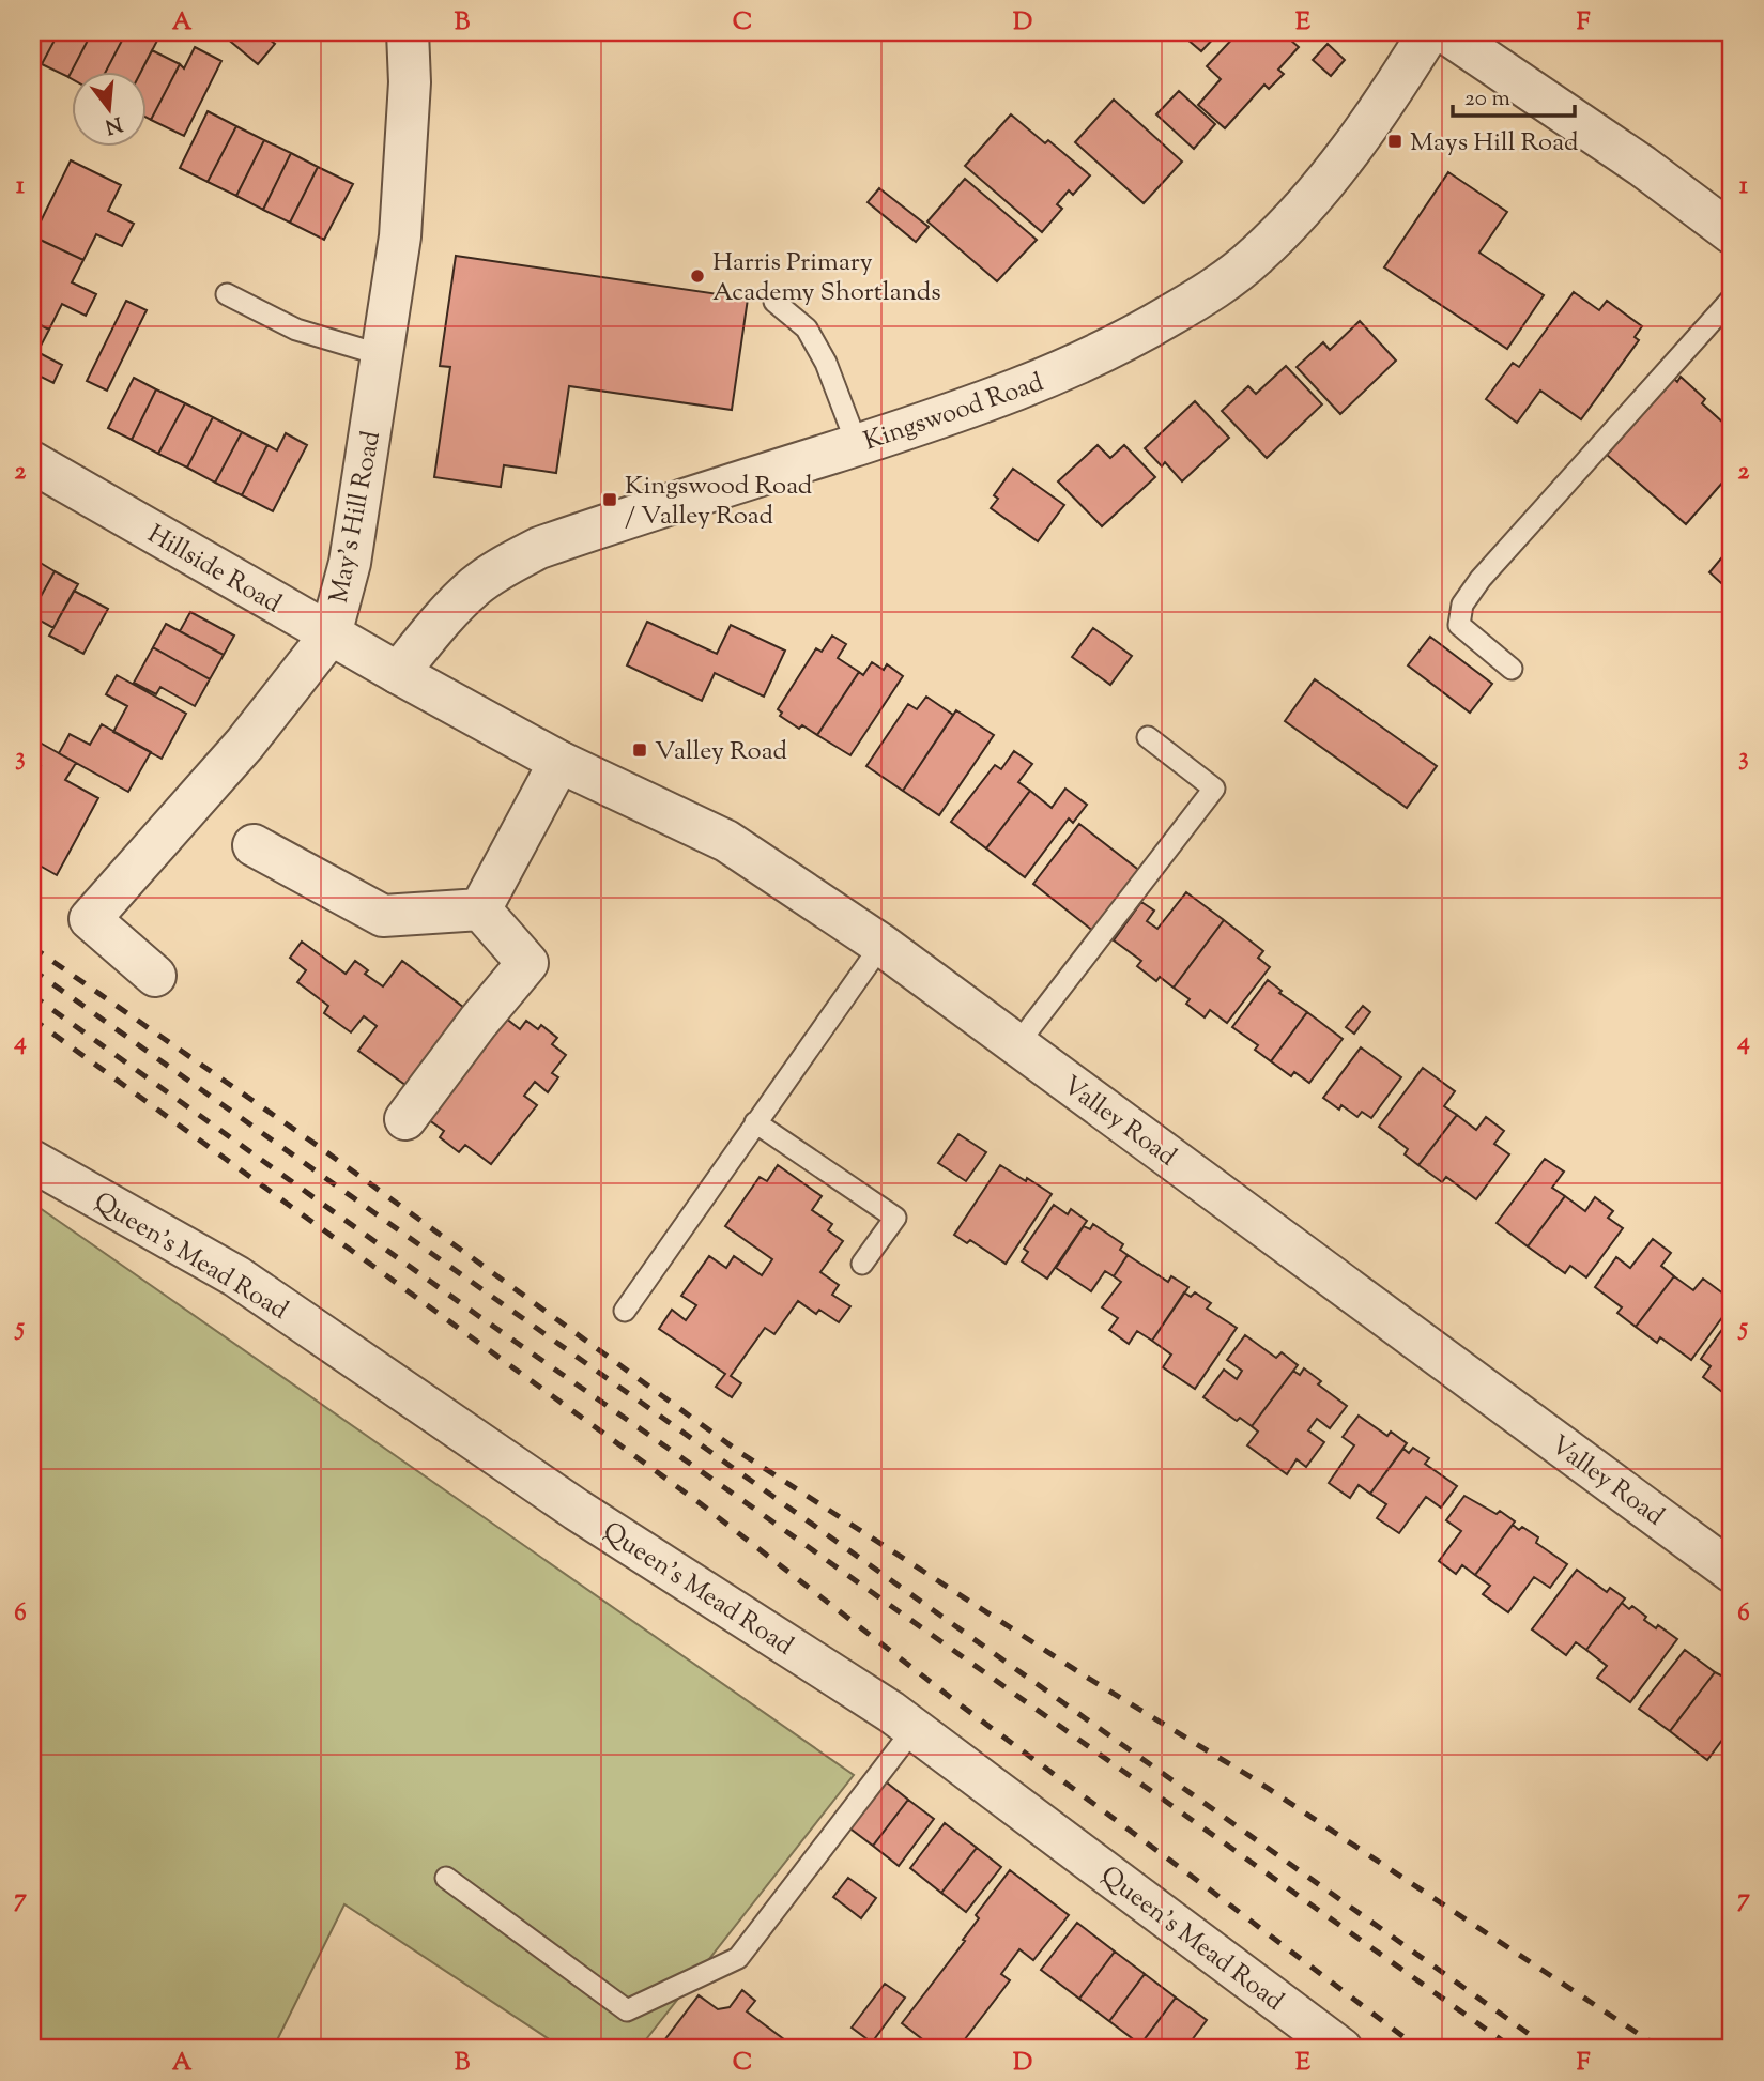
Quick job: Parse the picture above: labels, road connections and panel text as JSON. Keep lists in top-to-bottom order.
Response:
{
  "streets": {
    "street": [
      "Kingswood Road",
      "May's Hill Road",
      "Hillside Road",
      "Valley Road",
      "Queen's Mead Road"
    ]
  },
  "crossings": [
    ["Kingswood Road", "Hillside Road"],
    ["Kingswood Road", "Valley Road"],
    ["May's Hill Road", "Hillside Road"],
    ["Hillside Road", "Valley Road"]
  ],
  "places": {
    "transit": ["Mays Hill Road", "Kingswood Road / Valley Road", "Valley Road"],
    "other": ["Harris Primary Academy Shortlands"]
  },
  "scale_bar": "20 m",
  "north": "bottom",
  "grid": {
    "columns": [
      "A",
      "B",
      "C",
      "D",
      "E",
      "F"
    ],
    "rows": [
      "1",
      "2",
      "3",
      "4",
      "5",
      "6",
      "7"
    ]
  }
}
